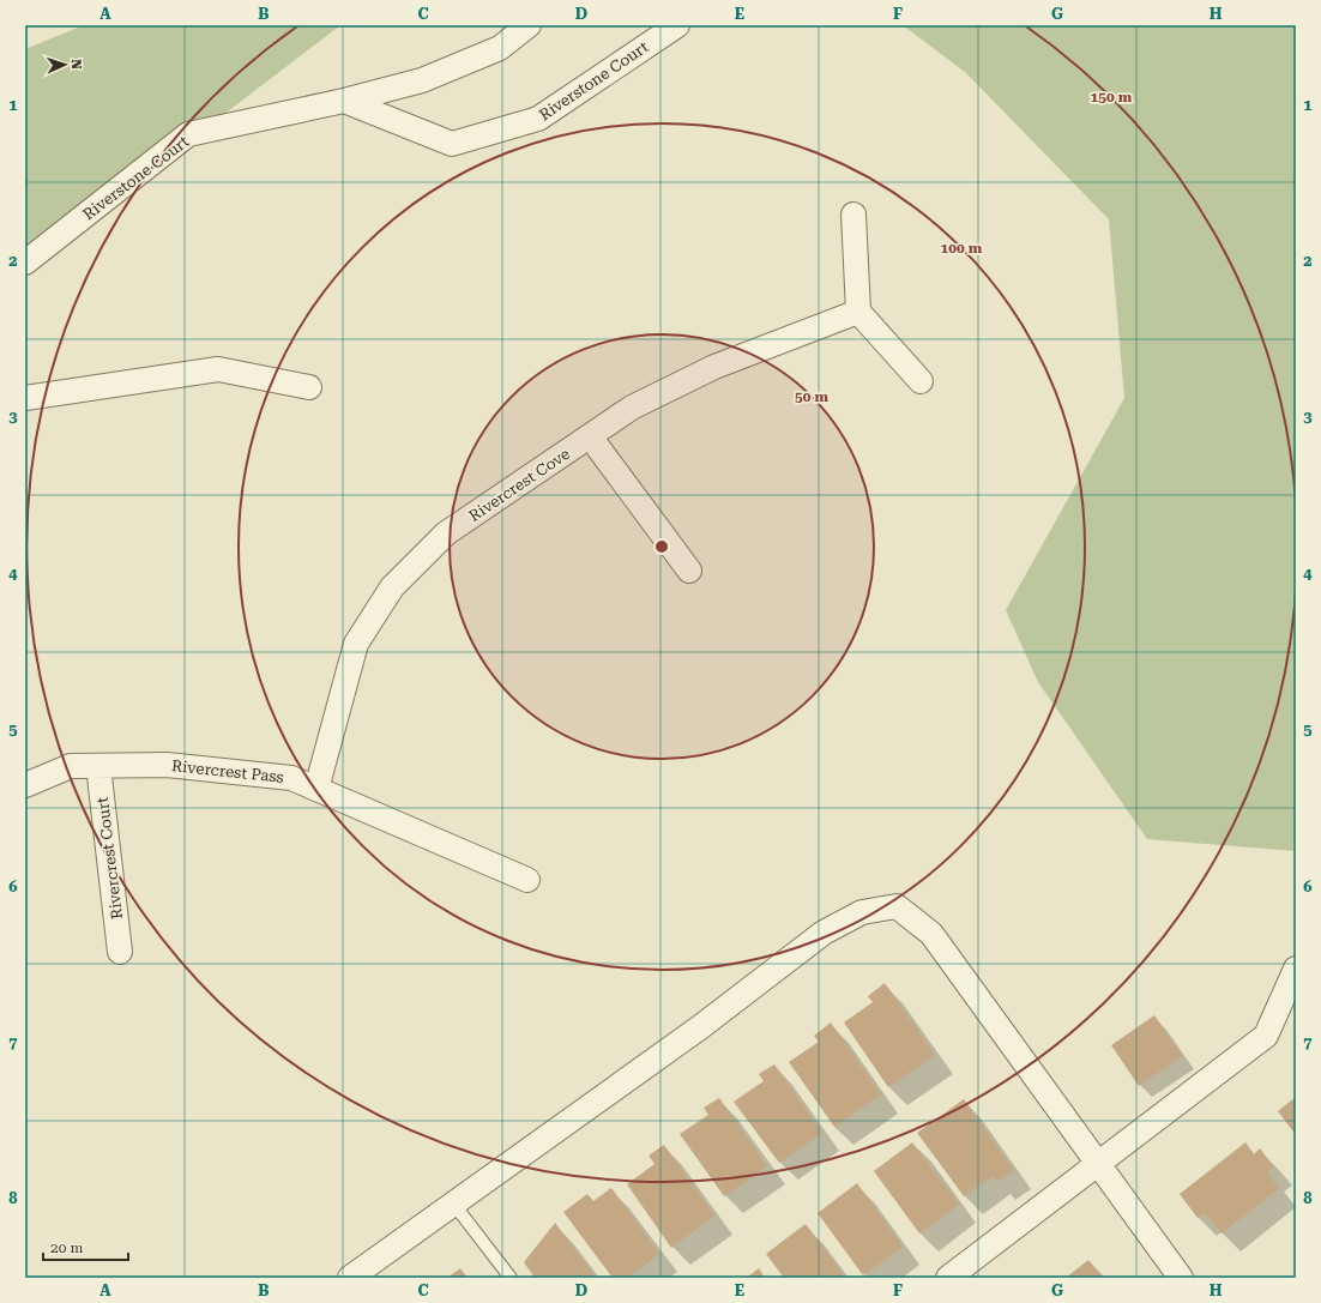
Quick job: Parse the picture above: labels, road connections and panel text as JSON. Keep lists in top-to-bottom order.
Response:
{
  "streets": {
    "street": [
      "Riverstone Court",
      "Rivercrest Cove",
      "Rivercrest Pass",
      "Rivercrest Court"
    ]
  },
  "crossings": [
    ["Rivercrest Cove", "Rivercrest Pass"],
    ["Rivercrest Pass", "Rivercrest Court"]
  ],
  "scale_bar": "20 m",
  "north": "right",
  "grid": {
    "columns": [
      "A",
      "B",
      "C",
      "D",
      "E",
      "F",
      "G",
      "H"
    ],
    "rows": [
      "1",
      "2",
      "3",
      "4",
      "5",
      "6",
      "7",
      "8"
    ]
  },
  "rings": ["150 m", "100 m", "50 m"]
}
